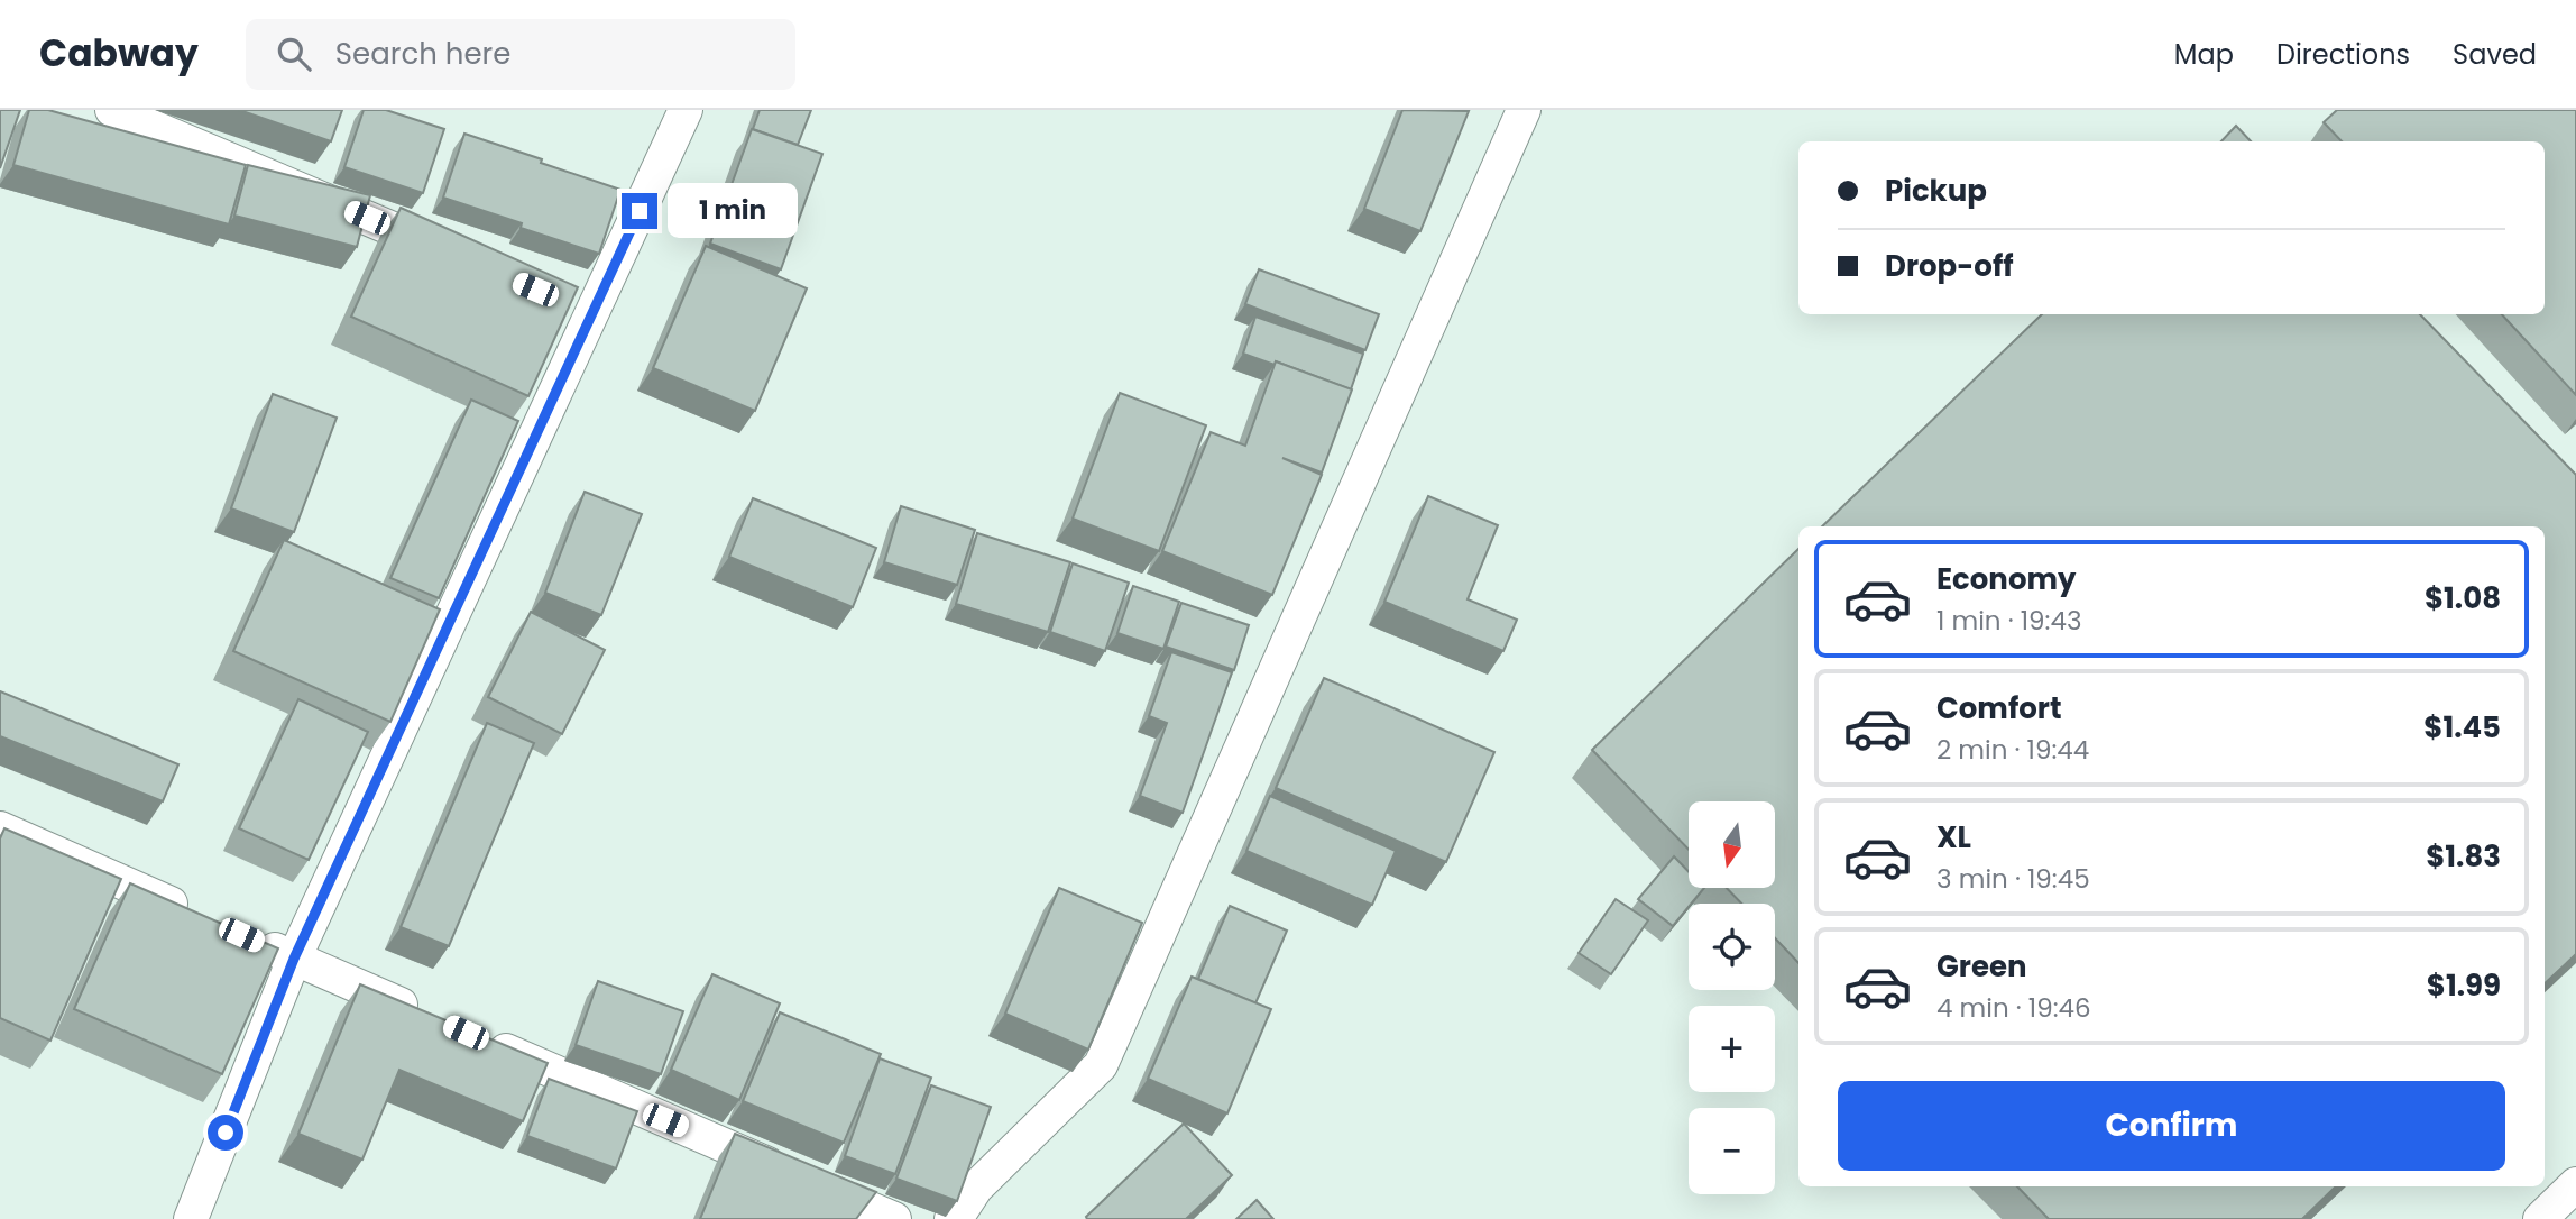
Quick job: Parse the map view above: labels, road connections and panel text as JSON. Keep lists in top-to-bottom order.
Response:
{
  "north": "bottom",
  "page": {
    "header": "Cabway",
    "search": "Search here",
    "nav": ["Map", "Directions", "Saved"],
    "banner": ["Pickup", "Drop-off"],
    "bubble": "1 min",
    "list": [
      {
        "name": "Economy",
        "note": "1 min · 19:43",
        "value": "$1.08"
      },
      {
        "name": "Comfort",
        "note": "2 min · 19:44",
        "value": "$1.45"
      },
      {
        "name": "XL",
        "note": "3 min · 19:45",
        "value": "$1.83"
      },
      {
        "name": "Green",
        "note": "4 min · 19:46",
        "value": "$1.99"
      }
    ],
    "map_buttons": ["+", "−"],
    "buttons": "Confirm"
  }
}
